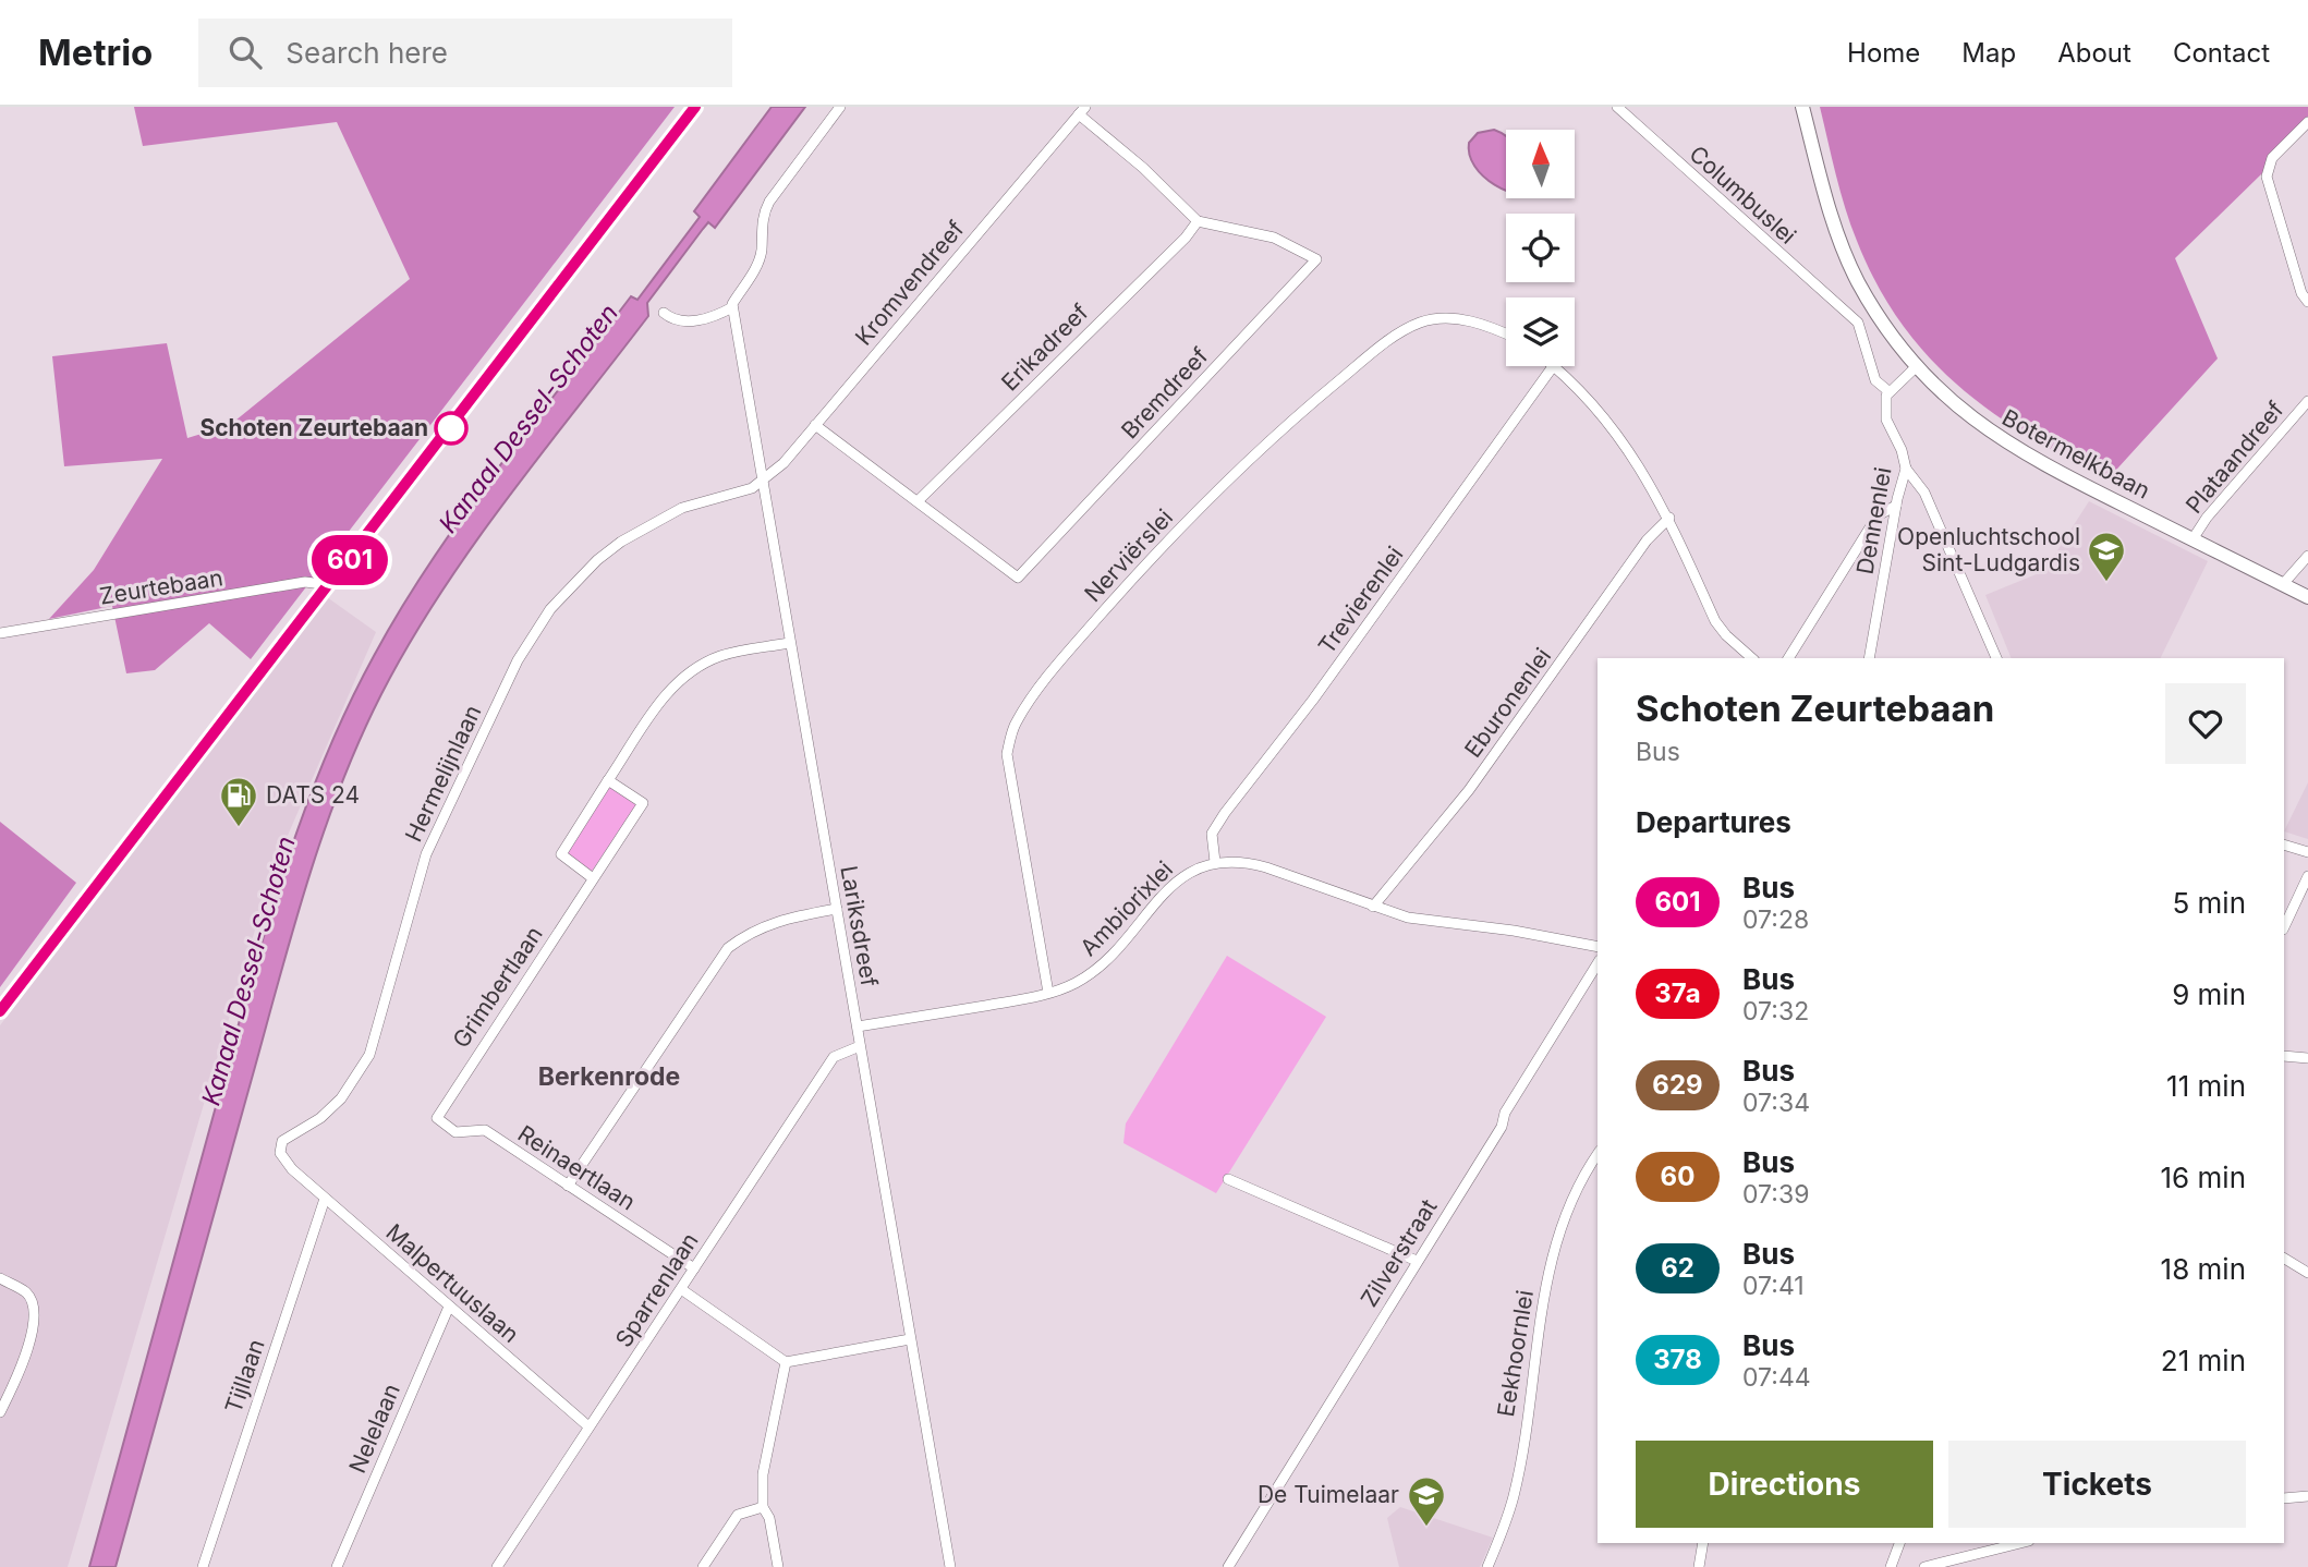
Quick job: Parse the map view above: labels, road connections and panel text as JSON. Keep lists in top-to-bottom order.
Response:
{
  "streets": {
    "main road": ["Botermelkbaan"],
    "street": [
      "Columbuslei",
      "Kromvendreef",
      "Erikadreef",
      "Bremdreef",
      "Plataandreef",
      "Dennenlei",
      "Nerviërslei",
      "Zeurtebaan",
      "Trevierenlei",
      "Eburonenlei",
      "Hermelijnlaan",
      "Ambiorixlei",
      "Lariksdreef",
      "Grimbertlaan",
      "Reinaertlaan",
      "Zilverstraat",
      "Malpertuuslaan",
      "Sparrenlaan",
      "Eekhoornlei",
      "Tijllaan",
      "Nelelaan"
    ]
  },
  "crossings": [
    ["Columbuslei", "Dennenlei"],
    ["Kromvendreef", "Bremdreef"],
    ["Kromvendreef", "Hermelijnlaan"],
    ["Kromvendreef", "Lariksdreef"],
    ["Erikadreef", "Bremdreef"],
    ["Botermelkbaan", "Plataandreef"],
    ["Nerviërslei", "Ambiorixlei"],
    ["Trevierenlei", "Ambiorixlei"],
    ["Hermelijnlaan", "Lariksdreef"],
    ["Hermelijnlaan", "Malpertuuslaan"],
    ["Ambiorixlei", "Lariksdreef"],
    ["Lariksdreef", "Sparrenlaan"],
    ["Grimbertlaan", "Reinaertlaan"],
    ["Reinaertlaan", "Sparrenlaan"],
    ["Malpertuuslaan", "Sparrenlaan"],
    ["Malpertuuslaan", "Tijllaan"],
    ["Malpertuuslaan", "Nelelaan"]
  ],
  "districts": ["Berkenrode"],
  "water": ["Kanaal Dessel-Schoten"],
  "places": {
    "other": ["Schoten Zeurtebaan"],
    "school or university": ["Openluchtschool Sint-Ludgardis", "De Tuimelaar"],
    "fuel station": ["DATS 24"]
  },
  "lines": ["bus line 601"],
  "north": "top",
  "page": {
    "header": "Metrio",
    "search": "Search here",
    "nav": [
      "Home",
      "Map",
      "About",
      "Contact"
    ],
    "on_map": "601",
    "heading": [
      ["Schoten Zeurtebaan", "Bus"],
      "Departures"
    ],
    "list": [
      {
        "mark": "601",
        "name": "Bus",
        "note": "07:28",
        "value": "5 min"
      },
      {
        "mark": "37a",
        "name": "Bus",
        "note": "07:32",
        "value": "9 min"
      },
      {
        "mark": "629",
        "name": "Bus",
        "note": "07:34",
        "value": "11 min"
      },
      {
        "mark": "60",
        "name": "Bus",
        "note": "07:39",
        "value": "16 min"
      },
      {
        "mark": "62",
        "name": "Bus",
        "note": "07:41",
        "value": "18 min"
      },
      {
        "mark": "378",
        "name": "Bus",
        "note": "07:44",
        "value": "21 min"
      }
    ],
    "buttons": ["Directions", "Tickets"]
  }
}
